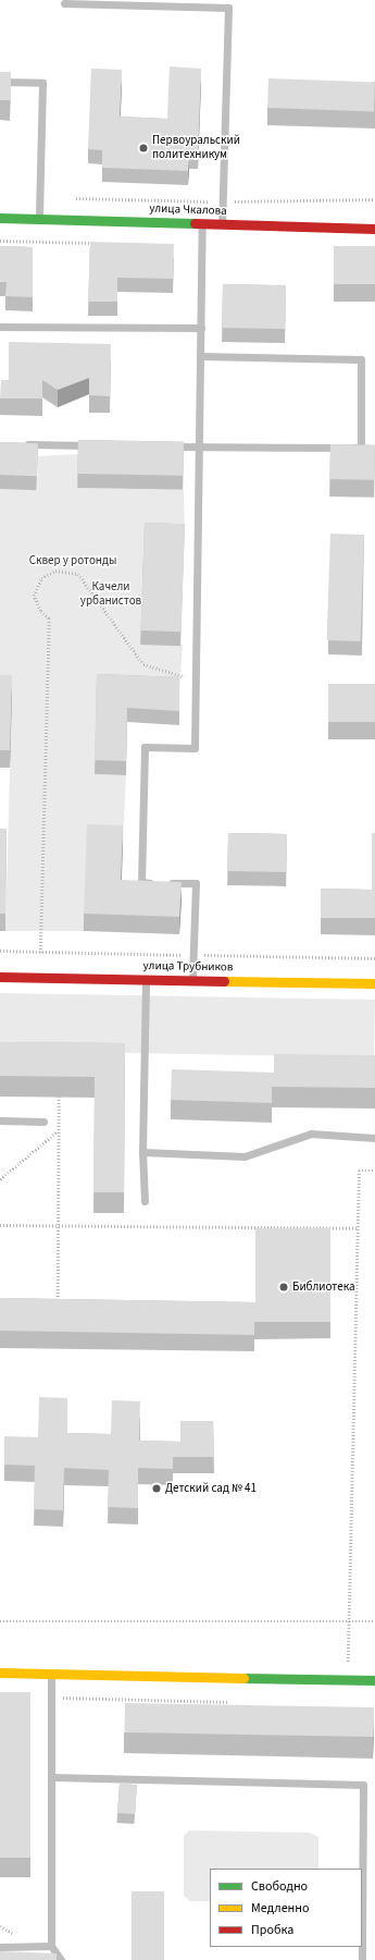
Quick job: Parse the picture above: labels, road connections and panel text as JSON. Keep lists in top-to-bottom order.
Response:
{
  "streets": {
    "street": ["улица Чкалова", "улица Трубников"]
  },
  "parks": ["Сквер у ротонды", "Качели урбанистов"],
  "places": ["Первоуральский политехникум", "Библиотека", "Детский сад № 41"],
  "legend": ["Свободно", "Медленно", "Пробка"]
}
